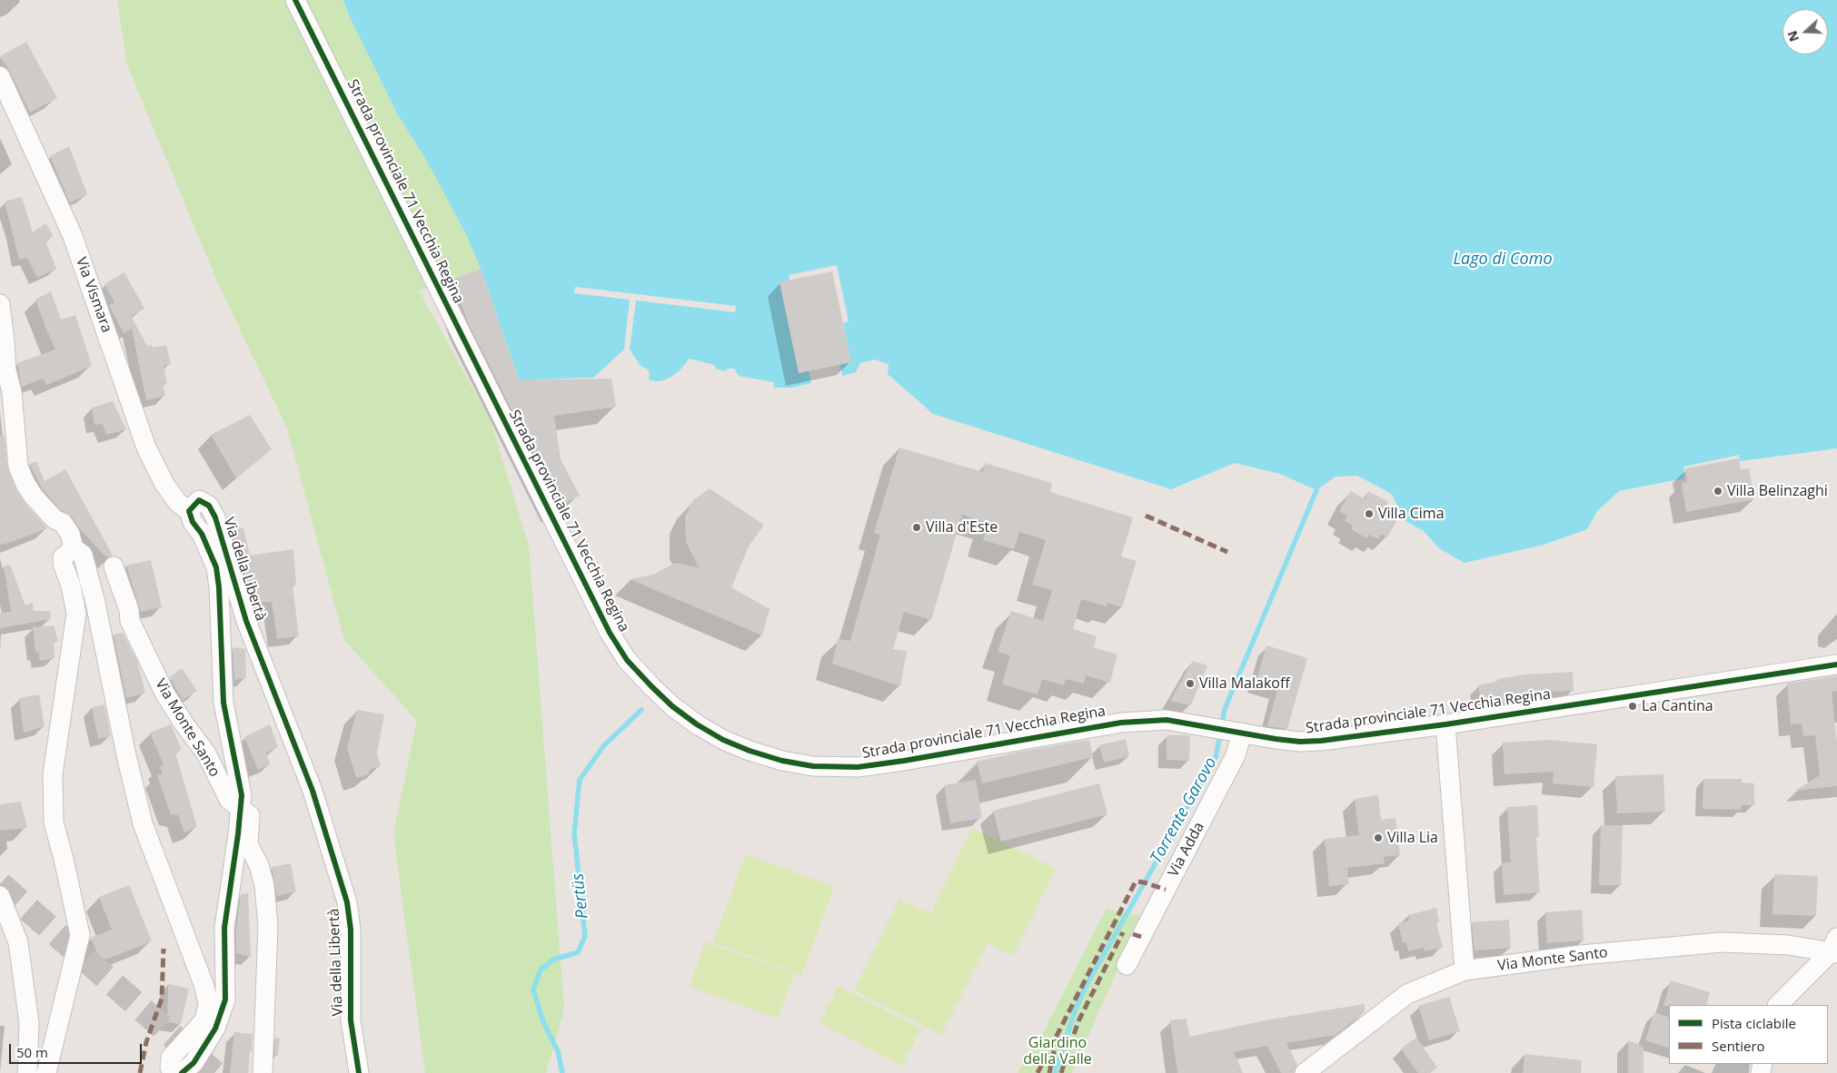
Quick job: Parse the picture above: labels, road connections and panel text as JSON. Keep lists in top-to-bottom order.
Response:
{
  "streets": {
    "street": [
      "Strada provinciale 71 Vecchia Regina",
      "Via Vismara",
      "Via della Libertà",
      "Via Monte Santo",
      "Via Adda"
    ]
  },
  "crossings": [
    ["Strada provinciale 71 Vecchia Regina", "Via Adda"],
    ["Via Vismara", "Via della Libertà"],
    ["Via della Libertà", "Via Monte Santo"]
  ],
  "water": ["Lago di Como", "Torrente Garovo", "Pertüs"],
  "parks": ["Giardino della Valle"],
  "places": [
    "Villa Belinzaghi",
    "Villa Cima",
    "Villa d'Este",
    "Villa Malakoff",
    "La Cantina",
    "Villa Lia"
  ],
  "legend": ["Pista ciclabile", "Sentiero"],
  "scale_bar": "50 m",
  "north": "left"
}
